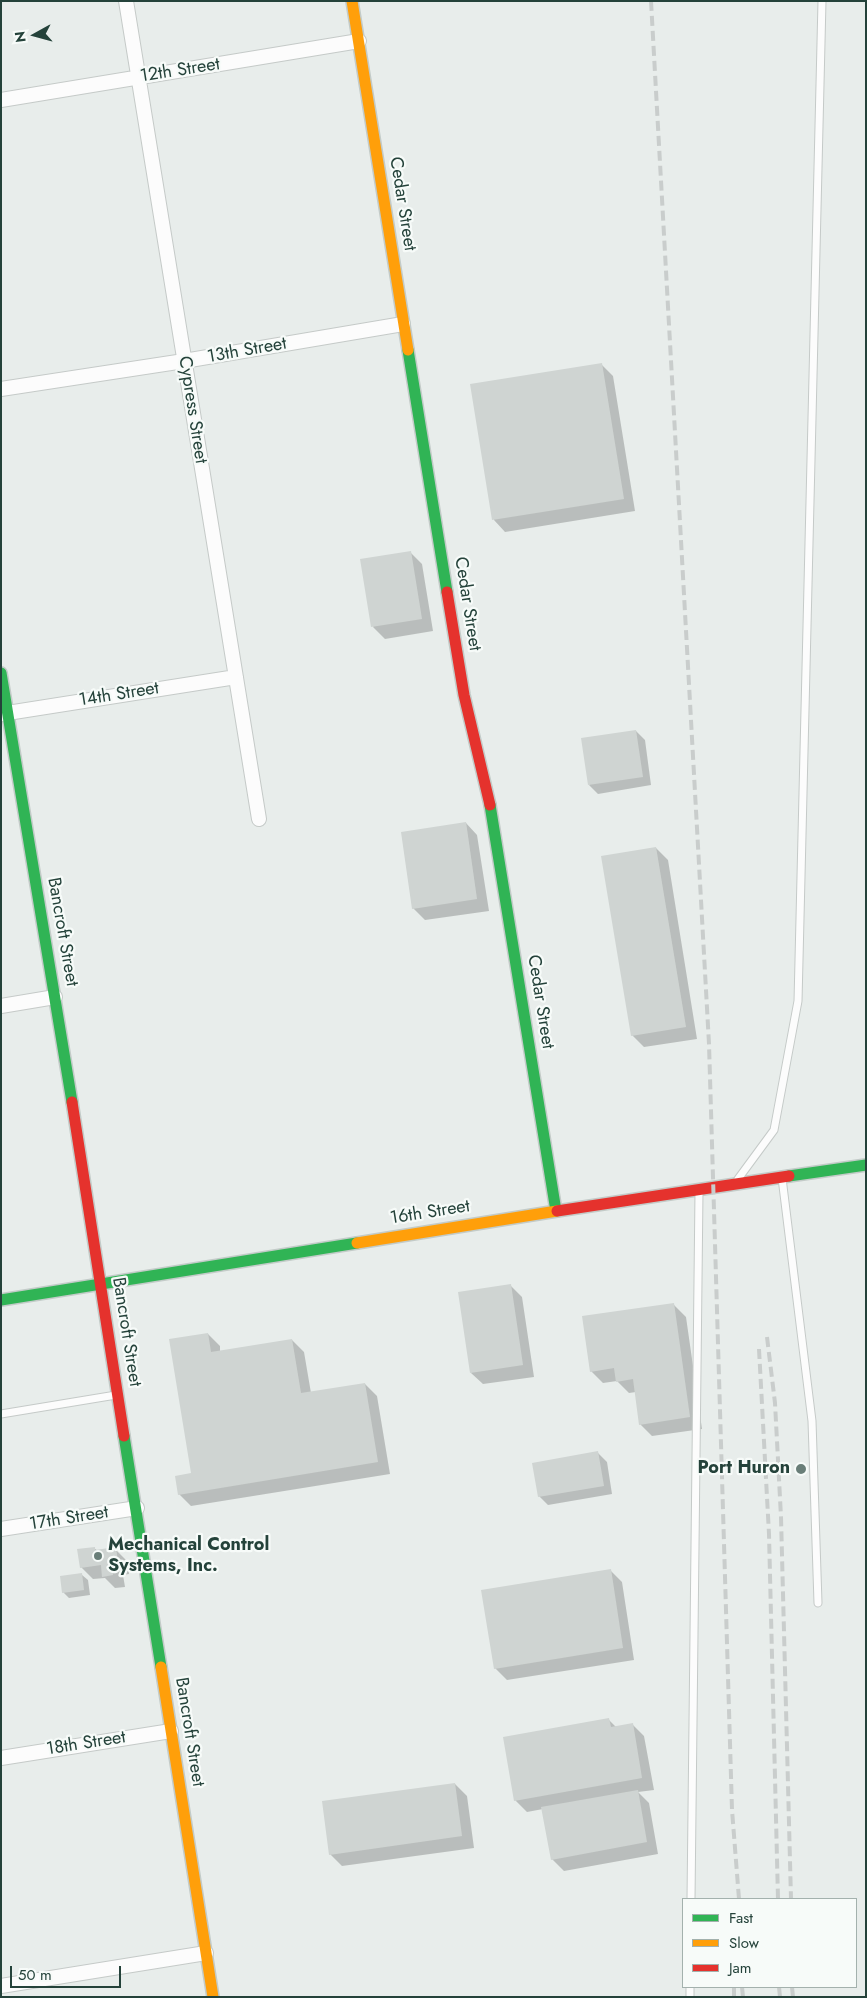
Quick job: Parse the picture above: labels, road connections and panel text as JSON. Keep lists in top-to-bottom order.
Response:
{
  "streets": {
    "street": [
      "12th Street",
      "Cedar Street",
      "13th Street",
      "Cypress Street",
      "14th Street",
      "Bancroft Street",
      "16th Street",
      "17th Street",
      "18th Street"
    ]
  },
  "crossings": [
    ["12th Street", "Cedar Street"],
    ["12th Street", "Cypress Street"],
    ["Cedar Street", "13th Street"],
    ["Cedar Street", "16th Street"],
    ["13th Street", "Cypress Street"],
    ["Cypress Street", "14th Street"],
    ["14th Street", "Bancroft Street"],
    ["Bancroft Street", "16th Street"],
    ["Bancroft Street", "17th Street"],
    ["Bancroft Street", "18th Street"]
  ],
  "places": ["Port Huron", "Mechanical Control Systems, Inc."],
  "legend": ["Fast", "Slow", "Jam"],
  "scale_bar": "50 m",
  "north": "left"
}
